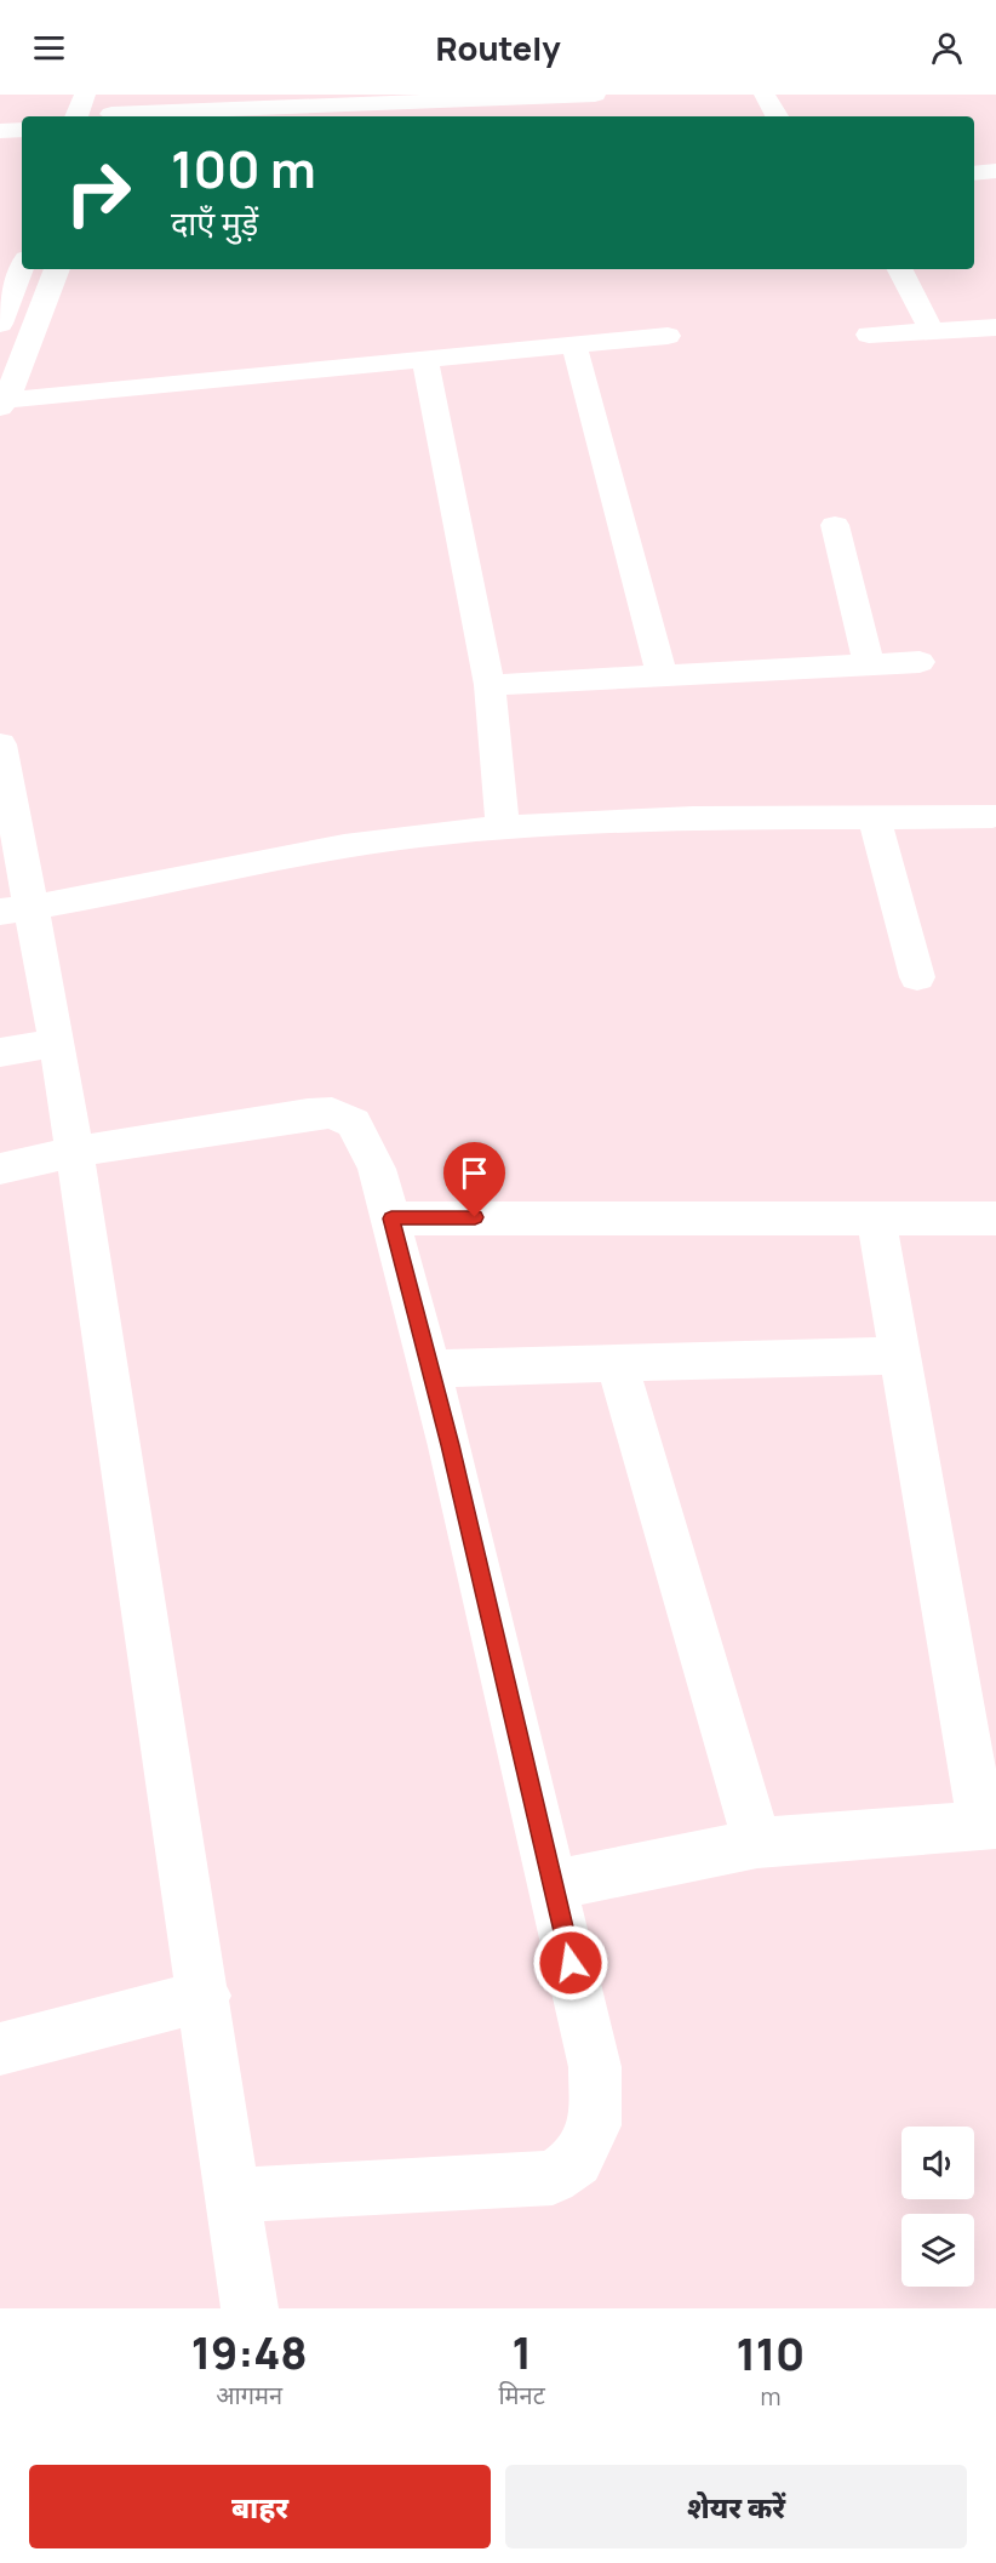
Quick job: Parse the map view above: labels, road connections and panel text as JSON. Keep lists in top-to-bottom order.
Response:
{
  "page": {
    "header": "Routely",
    "turn": ["100 m", "दाएँ मुड़ें"],
    "eta": [
      "19:48",
      "आगमन",
      "1",
      "मिनट",
      "110",
      "m"
    ],
    "buttons": ["बाहर", "शेयर करें"]
  }
}
